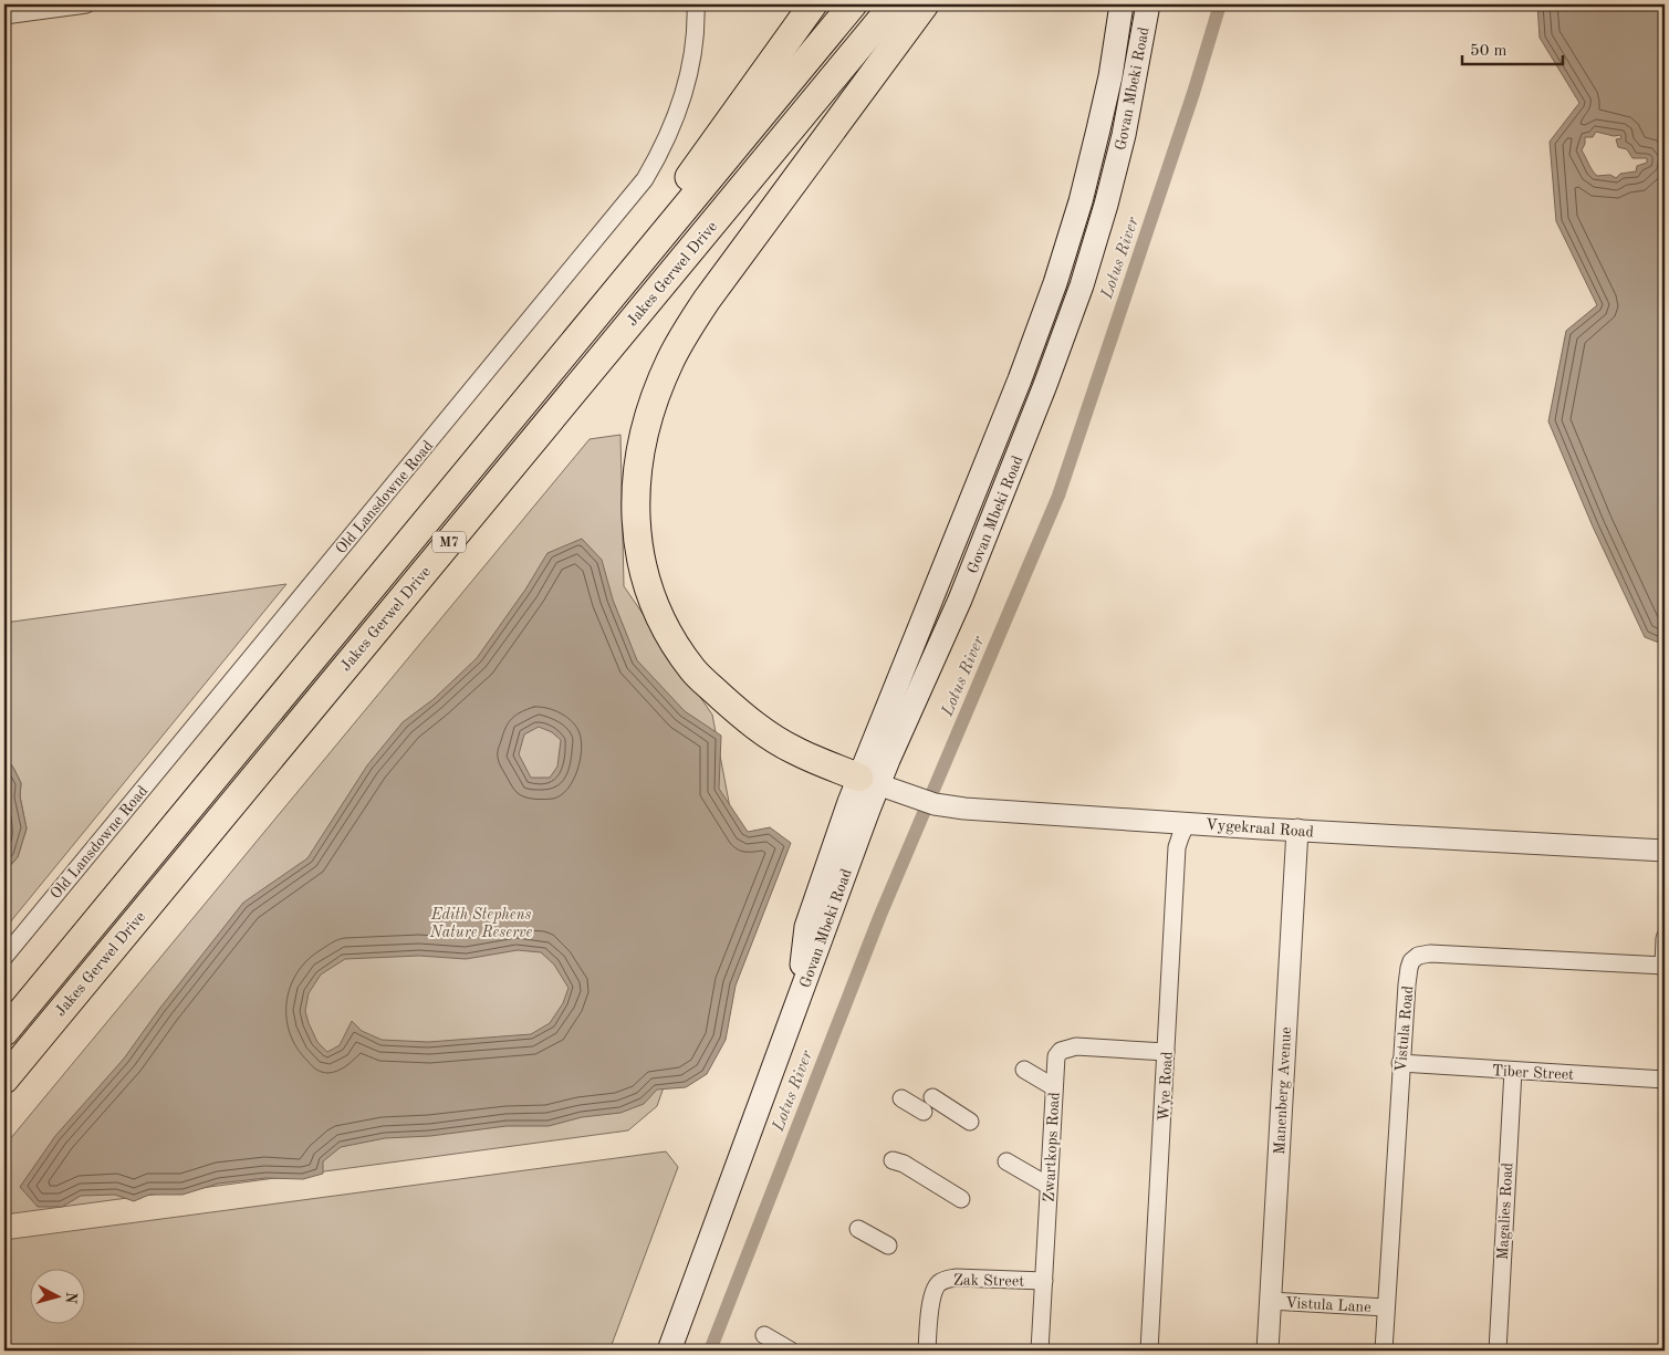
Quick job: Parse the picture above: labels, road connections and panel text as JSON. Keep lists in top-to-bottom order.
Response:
{
  "streets": {
    "highway": ["Jakes Gerwel Drive", "M7"],
    "main road": ["Govan Mbeki Road"],
    "street": [
      "Old Lansdowne Road",
      "Vygekraal Road",
      "Vistula Road",
      "Tiber Street",
      "Wye Road",
      "Manenberg Avenue",
      "Zwartkops Road",
      "Magalies Road",
      "Zak Street",
      "Vistula Lane"
    ]
  },
  "crossings": [
    ["Govan Mbeki Road", "Vygekraal Road"],
    ["Vygekraal Road", "Wye Road"],
    ["Vygekraal Road", "Manenberg Avenue"],
    ["Vistula Road", "Tiber Street"],
    ["Vistula Road", "Vistula Lane"],
    ["Tiber Street", "Magalies Road"],
    ["Wye Road", "Zwartkops Road"],
    ["Manenberg Avenue", "Vistula Lane"],
    ["Zwartkops Road", "Zak Street"]
  ],
  "water": ["Lotus River"],
  "parks": ["Edith Stephens Nature Reserve"],
  "scale_bar": "50 m",
  "north": "right"
}
